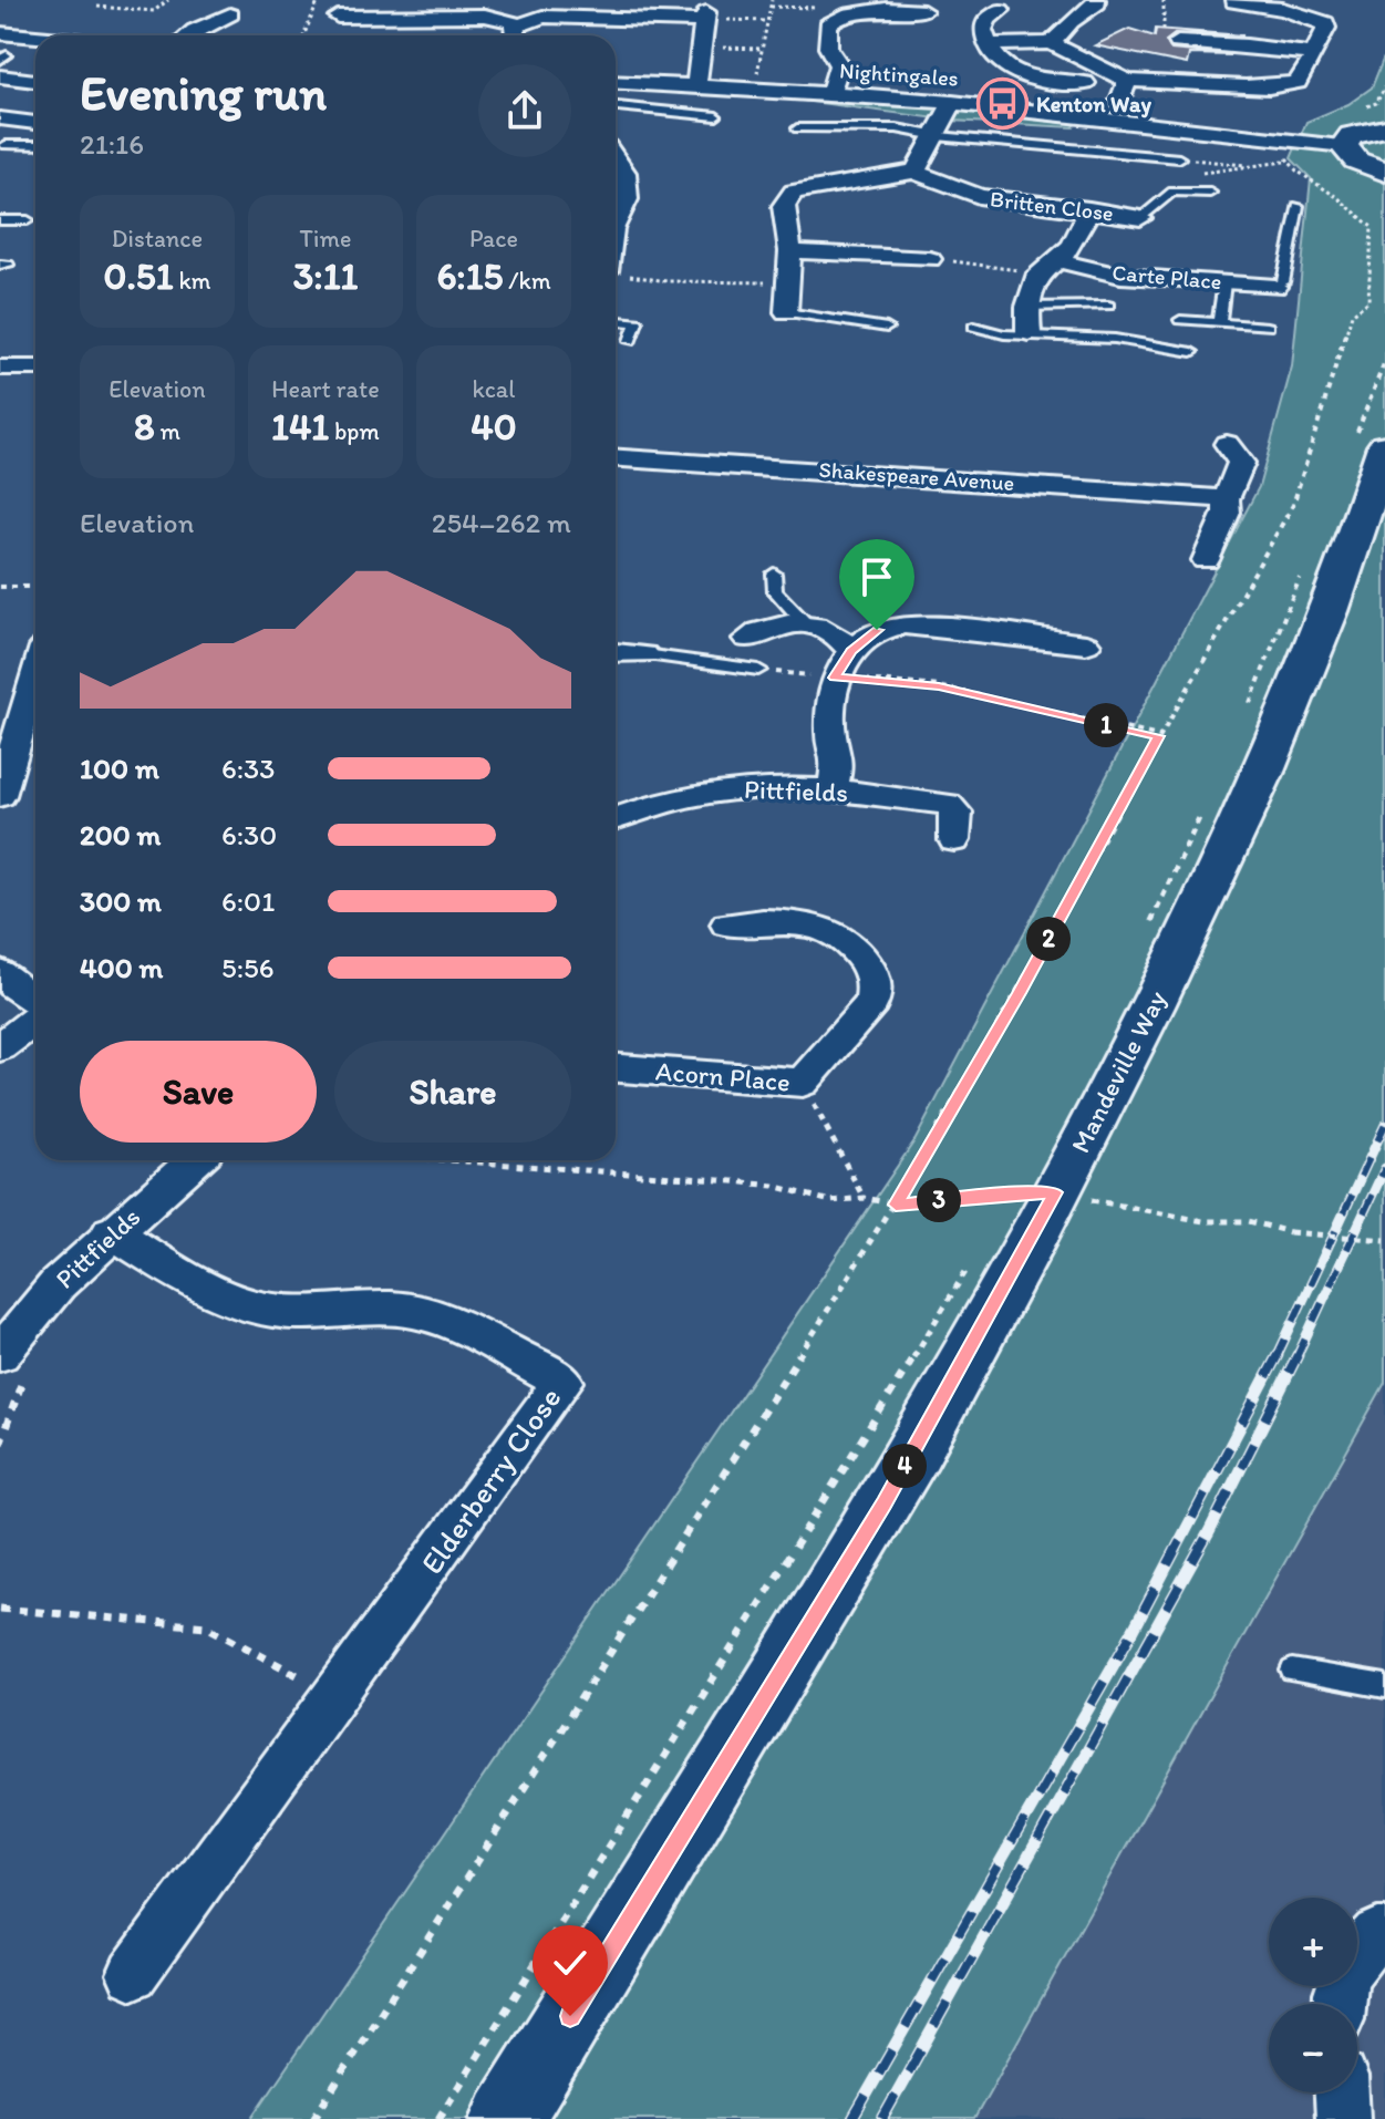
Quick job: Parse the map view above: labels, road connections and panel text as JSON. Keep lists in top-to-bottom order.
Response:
{
  "streets": {
    "main road": ["Mandeville Way"],
    "street": [
      "Nightingales",
      "Britten Close",
      "Carte Place",
      "Shakespeare Avenue",
      "Pittfields",
      "Acorn Place",
      "Elderberry Close"
    ]
  },
  "crossings": [
    ["Pittfields", "Elderberry Close"]
  ],
  "places": {
    "bus stop": ["Kenton Way"]
  },
  "page": {
    "heading": ["Evening run", "21:16"],
    "stats": [
      ["Distance", "0.51 km"],
      ["Time", "3:11"],
      ["Pace", "6:15 /km"],
      ["Elevation", "8 m"],
      ["Heart rate", "141 bpm"],
      ["kcal", "40"]
    ],
    "chart": ["Elevation", "254–262 m"],
    "pins": [
      "1",
      "2",
      "3",
      "4"
    ],
    "list": [
      {
        "name": "100 m",
        "note": "6:33"
      },
      {
        "name": "200 m",
        "note": "6:30"
      },
      {
        "name": "300 m",
        "note": "6:01"
      },
      {
        "name": "400 m",
        "note": "5:56"
      }
    ],
    "buttons": ["Save", "Share"],
    "map_buttons": ["+", "−"]
  }
}
